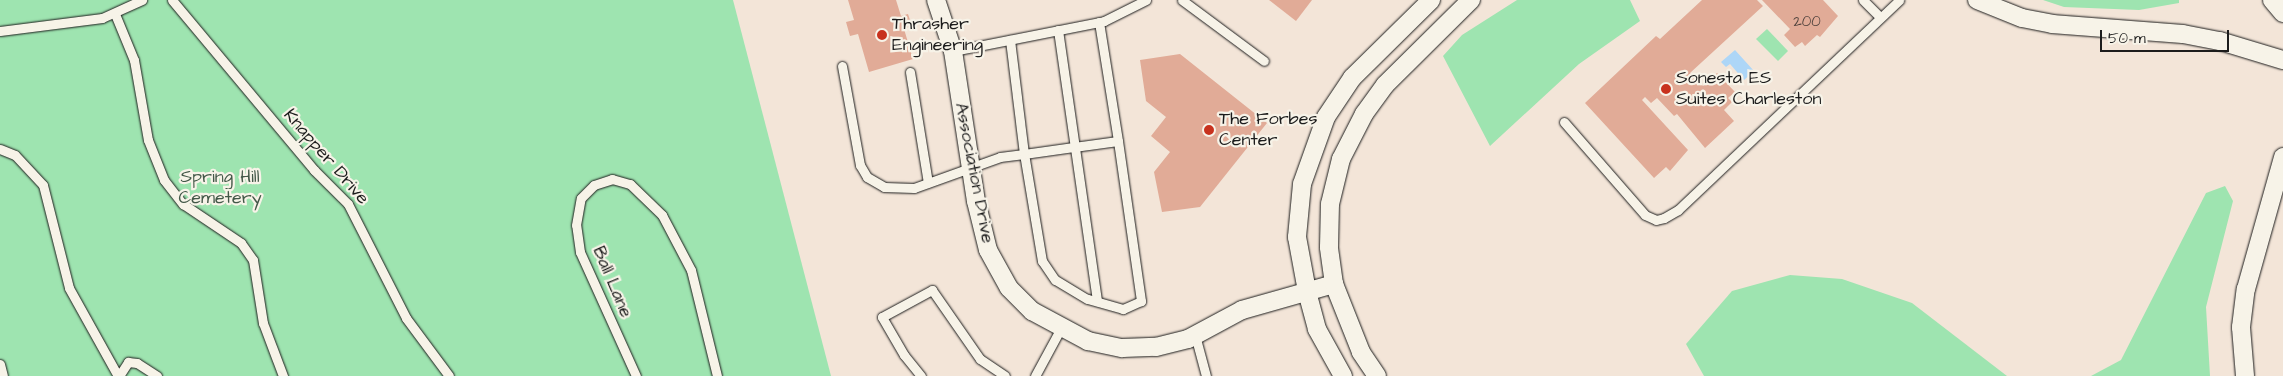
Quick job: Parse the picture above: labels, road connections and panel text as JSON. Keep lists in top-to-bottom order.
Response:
{
  "streets": {
    "street": ["Association Drive"],
    "lane": ["Knapper Drive", "Ball Lane"]
  },
  "parks": ["Spring Hill Cemetery"],
  "places": ["Thrasher Engineering", "Sonesta ES Suites Charleston", "The Forbes Center"],
  "house_numbers": ["200"],
  "scale_bar": "50 m"
}
